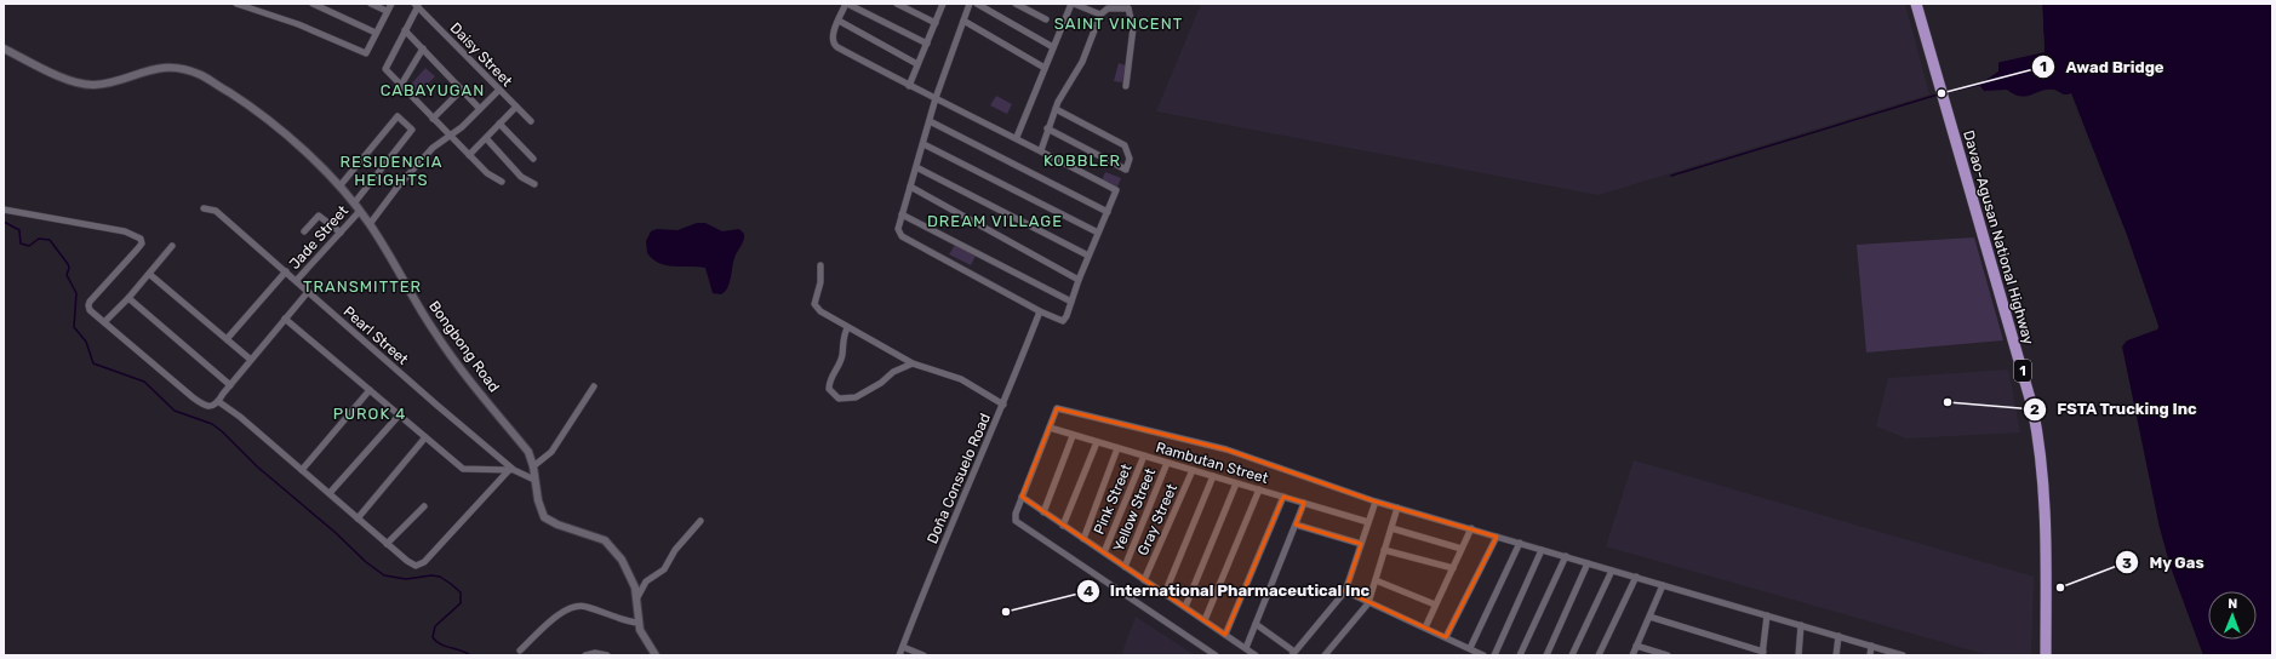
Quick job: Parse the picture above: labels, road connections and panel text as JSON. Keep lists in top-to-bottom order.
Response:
{
  "streets": {
    "highway": ["Davao-Agusan National Highway", "1"],
    "street": [
      "Daisy Street",
      "Jade Street",
      "Pearl Street",
      "Bongbong Road",
      "Rambutan Street",
      "Doña Consuelo Road",
      "Pink Street",
      "Yellow Street",
      "Gray Street"
    ]
  },
  "crossings": [
    ["Jade Street", "Pearl Street"],
    ["Jade Street", "Bongbong Road"],
    ["Pearl Street", "Bongbong Road"],
    ["Rambutan Street", "Pink Street"],
    ["Rambutan Street", "Yellow Street"],
    ["Rambutan Street", "Gray Street"]
  ],
  "districts": [
    "SAINT VINCENT",
    "CABAYUGAN",
    "KOBBLER",
    "RESIDENCIA HEIGHTS",
    "DREAM VILLAGE",
    "TRANSMITTER",
    "PUROK 4"
  ],
  "places": [
    "Awad Bridge",
    "FSTA Trucking Inc",
    "My Gas",
    "International Pharmaceutical Inc"
  ],
  "north": "top"
}
